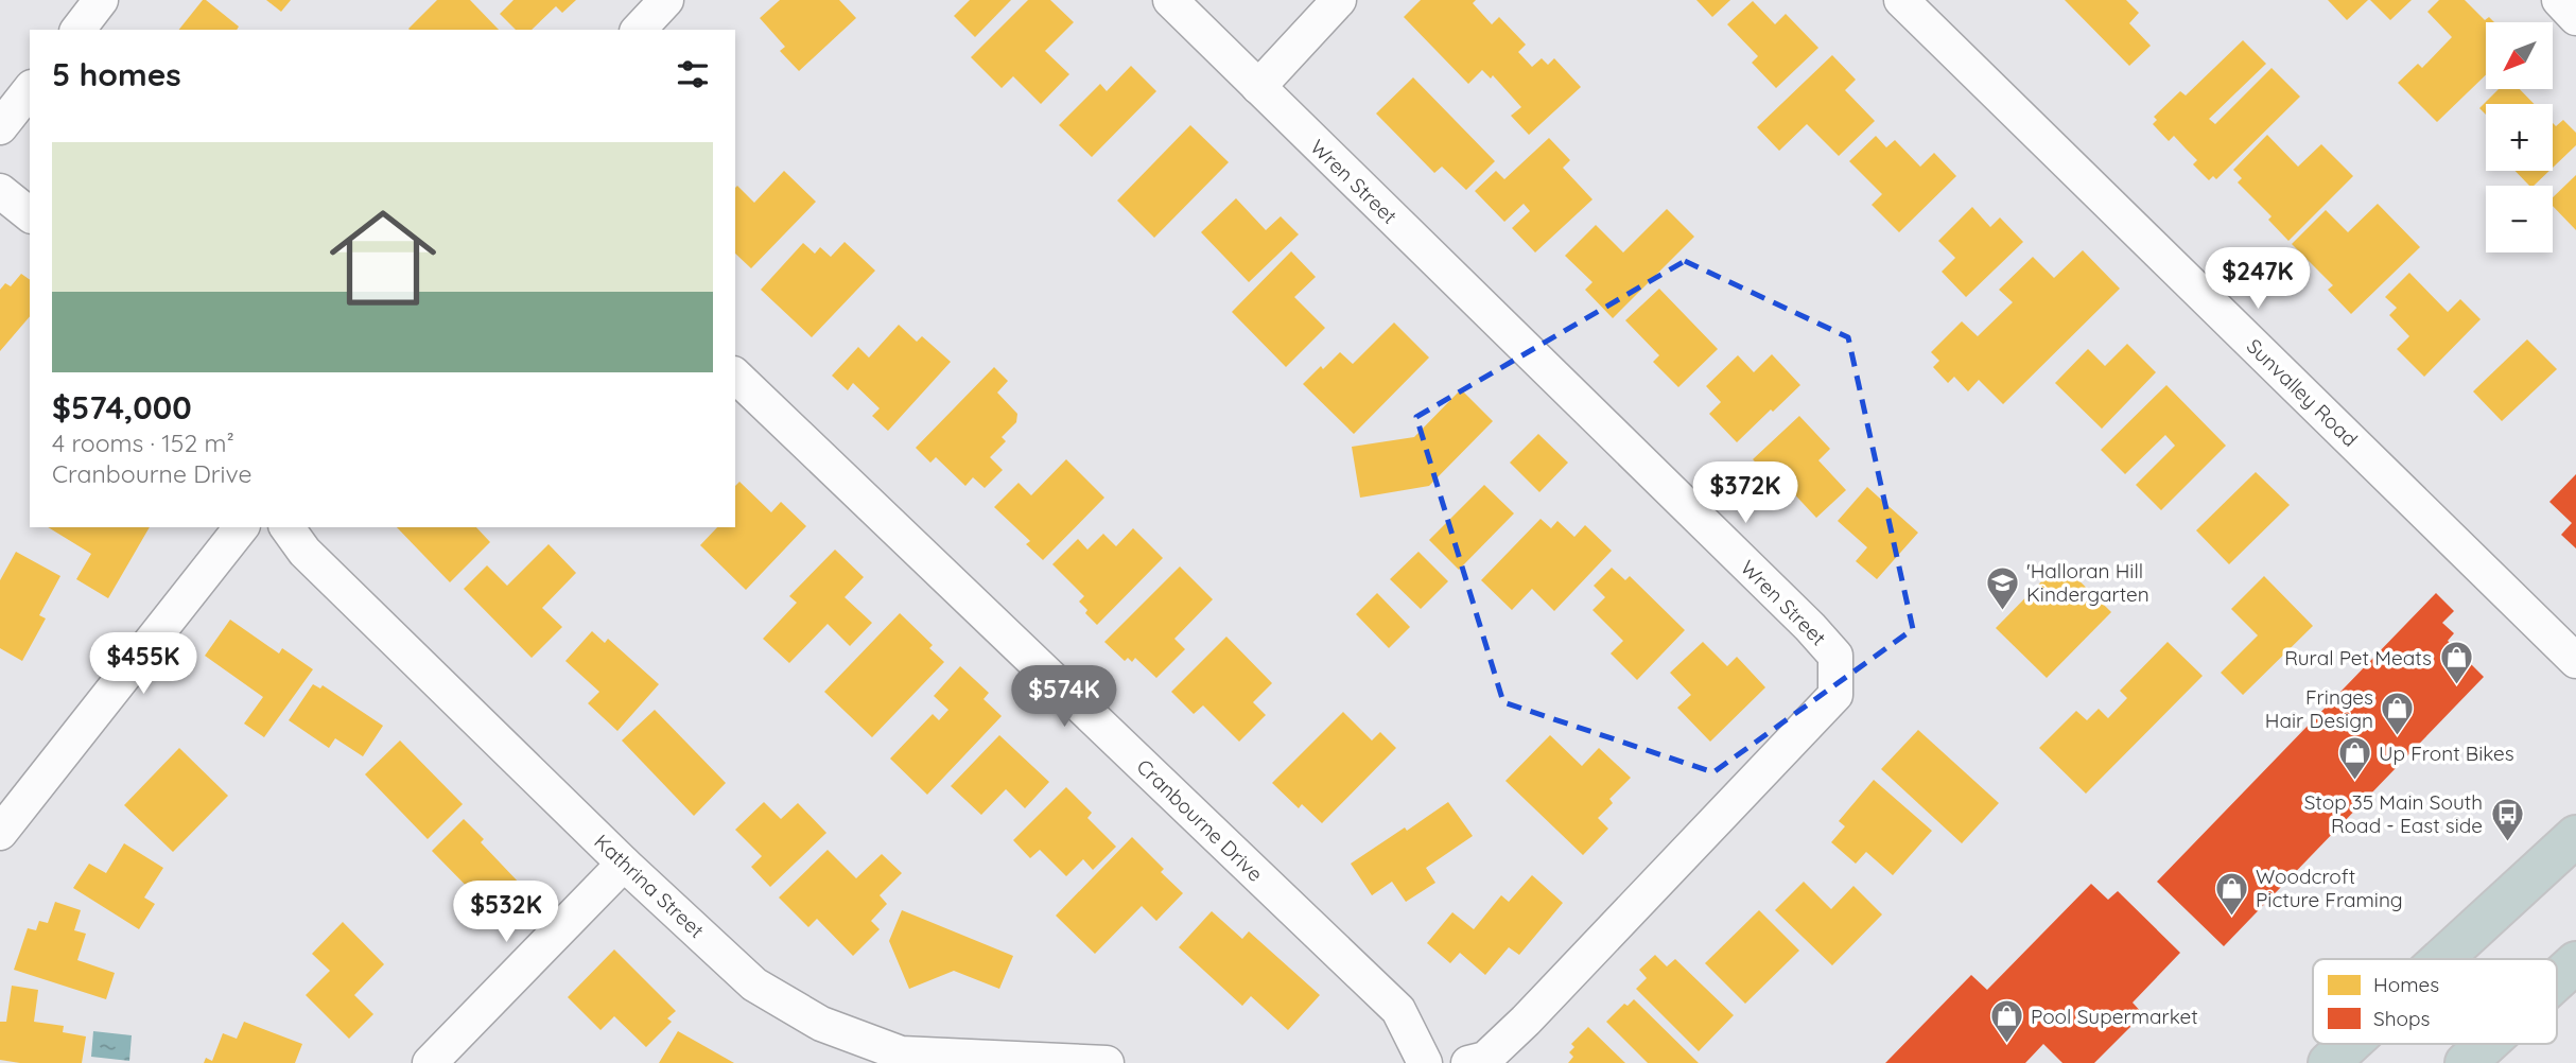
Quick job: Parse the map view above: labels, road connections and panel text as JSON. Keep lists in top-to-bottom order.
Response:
{
  "streets": {
    "street": [
      "Wren Street",
      "Sunvalley Road",
      "Cranbourne Drive",
      "Kathrina Street"
    ]
  },
  "places": {
    "school or university": ["'Halloran Hill Kindergarten"],
    "shop": [
      "Rural Pet Meats",
      "Fringes Hair Design",
      "Up Front Bikes",
      "Woodcroft Picture Framing",
      "Pool Supermarket"
    ],
    "bus stop": ["Stop 35 Main South Road - East side"]
  },
  "legend": ["Homes", "Shops"],
  "north": "bottom left",
  "page": {
    "map_buttons": ["+", "−"],
    "heading": "5 homes",
    "list": [
      {
        "name": "$574,000",
        "note": "4 rooms · 152 m² · Cranbourne Drive"
      }
    ],
    "price": [
      "$247K",
      "$372K",
      "$455K",
      "$574K",
      "$532K"
    ]
  }
}
